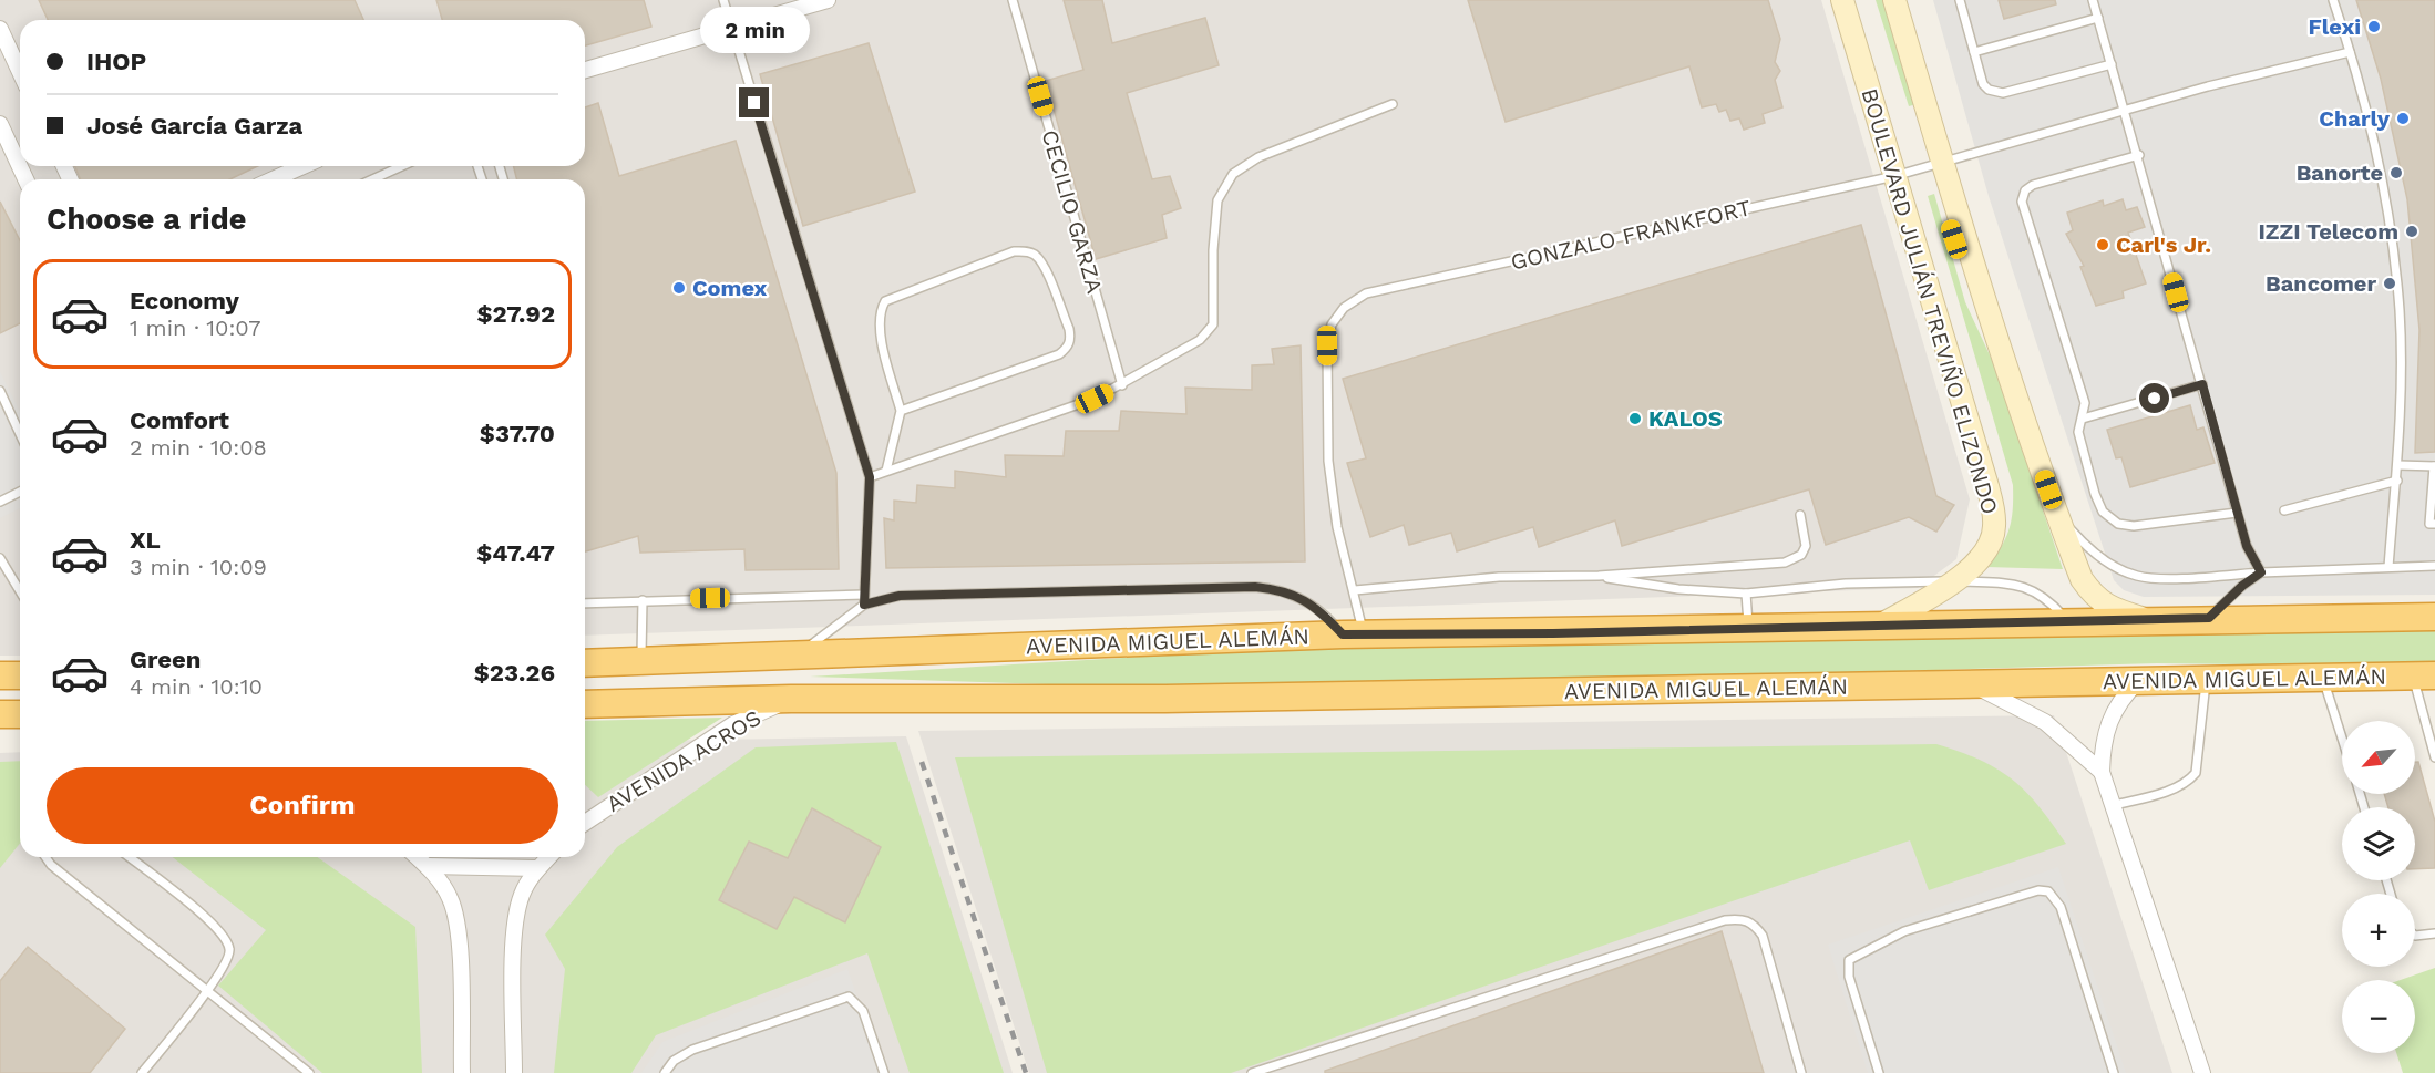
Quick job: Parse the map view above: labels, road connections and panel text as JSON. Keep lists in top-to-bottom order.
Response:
{
  "streets": {
    "highway": ["AVENIDA MIGUEL ALEMÁN"],
    "main road": ["BOULEVARD JULIÁN TREVIÑO ELIZONDO"],
    "street": ["AVENIDA ACROS"],
    "lane": ["CECILIO GARZA", "GONZALO FRANKFORT"]
  },
  "crossings": [
    ["GONZALO FRANKFORT", "BOULEVARD JULIÁN TREVIÑO ELIZONDO"],
    ["BOULEVARD JULIÁN TREVIÑO ELIZONDO", "AVENIDA MIGUEL ALEMÁN"],
    ["AVENIDA MIGUEL ALEMÁN", "AVENIDA ACROS"]
  ],
  "places": [
    "Flexi",
    "Charly",
    "Banorte",
    "IZZI Telecom",
    "Carl's Jr.",
    "Bancomer",
    "Comex",
    "KALOS"
  ],
  "north": "bottom left",
  "page": {
    "bubble": "2 min",
    "banner": ["IHOP", "José García Garza"],
    "heading": "Choose a ride",
    "list": [
      {
        "name": "Economy",
        "note": "1 min · 10:07",
        "value": "$27.92"
      },
      {
        "name": "Comfort",
        "note": "2 min · 10:08",
        "value": "$37.70"
      },
      {
        "name": "XL",
        "note": "3 min · 10:09",
        "value": "$47.47"
      },
      {
        "name": "Green",
        "note": "4 min · 10:10",
        "value": "$23.26"
      }
    ],
    "map_buttons": ["+", "−"],
    "buttons": "Confirm"
  }
}
